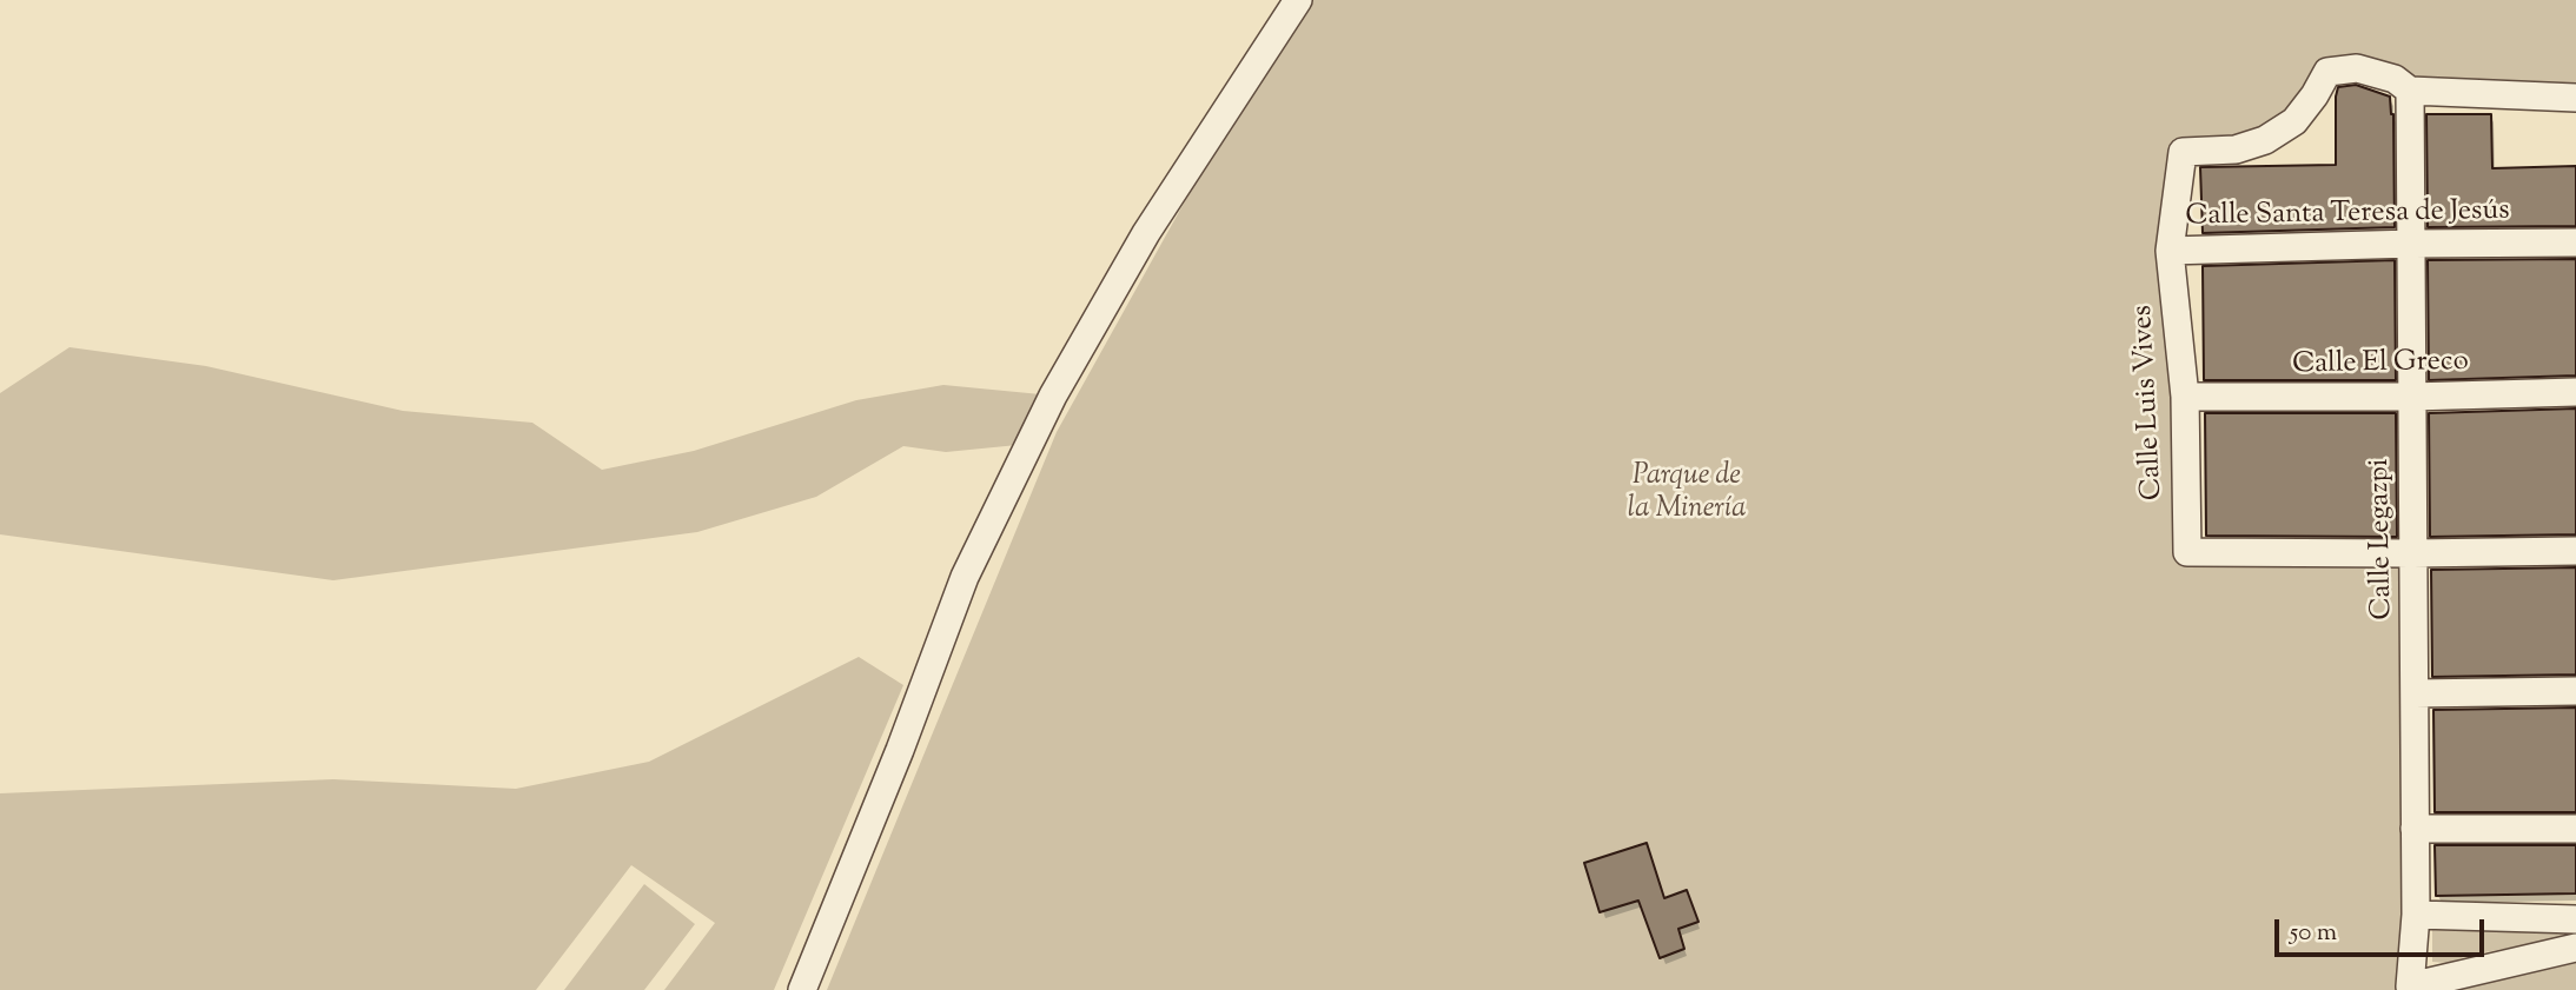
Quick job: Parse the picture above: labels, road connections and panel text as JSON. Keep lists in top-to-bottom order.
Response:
{
  "streets": {
    "street": [
      "Calle Santa Teresa de Jesús",
      "Calle El Greco",
      "Calle Luis Vives",
      "Calle Legazpi"
    ]
  },
  "crossings": [
    ["Calle Santa Teresa de Jesús", "Calle Luis Vives"],
    ["Calle Santa Teresa de Jesús", "Calle Legazpi"],
    ["Calle El Greco", "Calle Luis Vives"],
    ["Calle El Greco", "Calle Legazpi"],
    ["Calle Luis Vives", "Calle Legazpi"]
  ],
  "parks": ["Parque de la Minería"],
  "scale_bar": "50 m"
}
